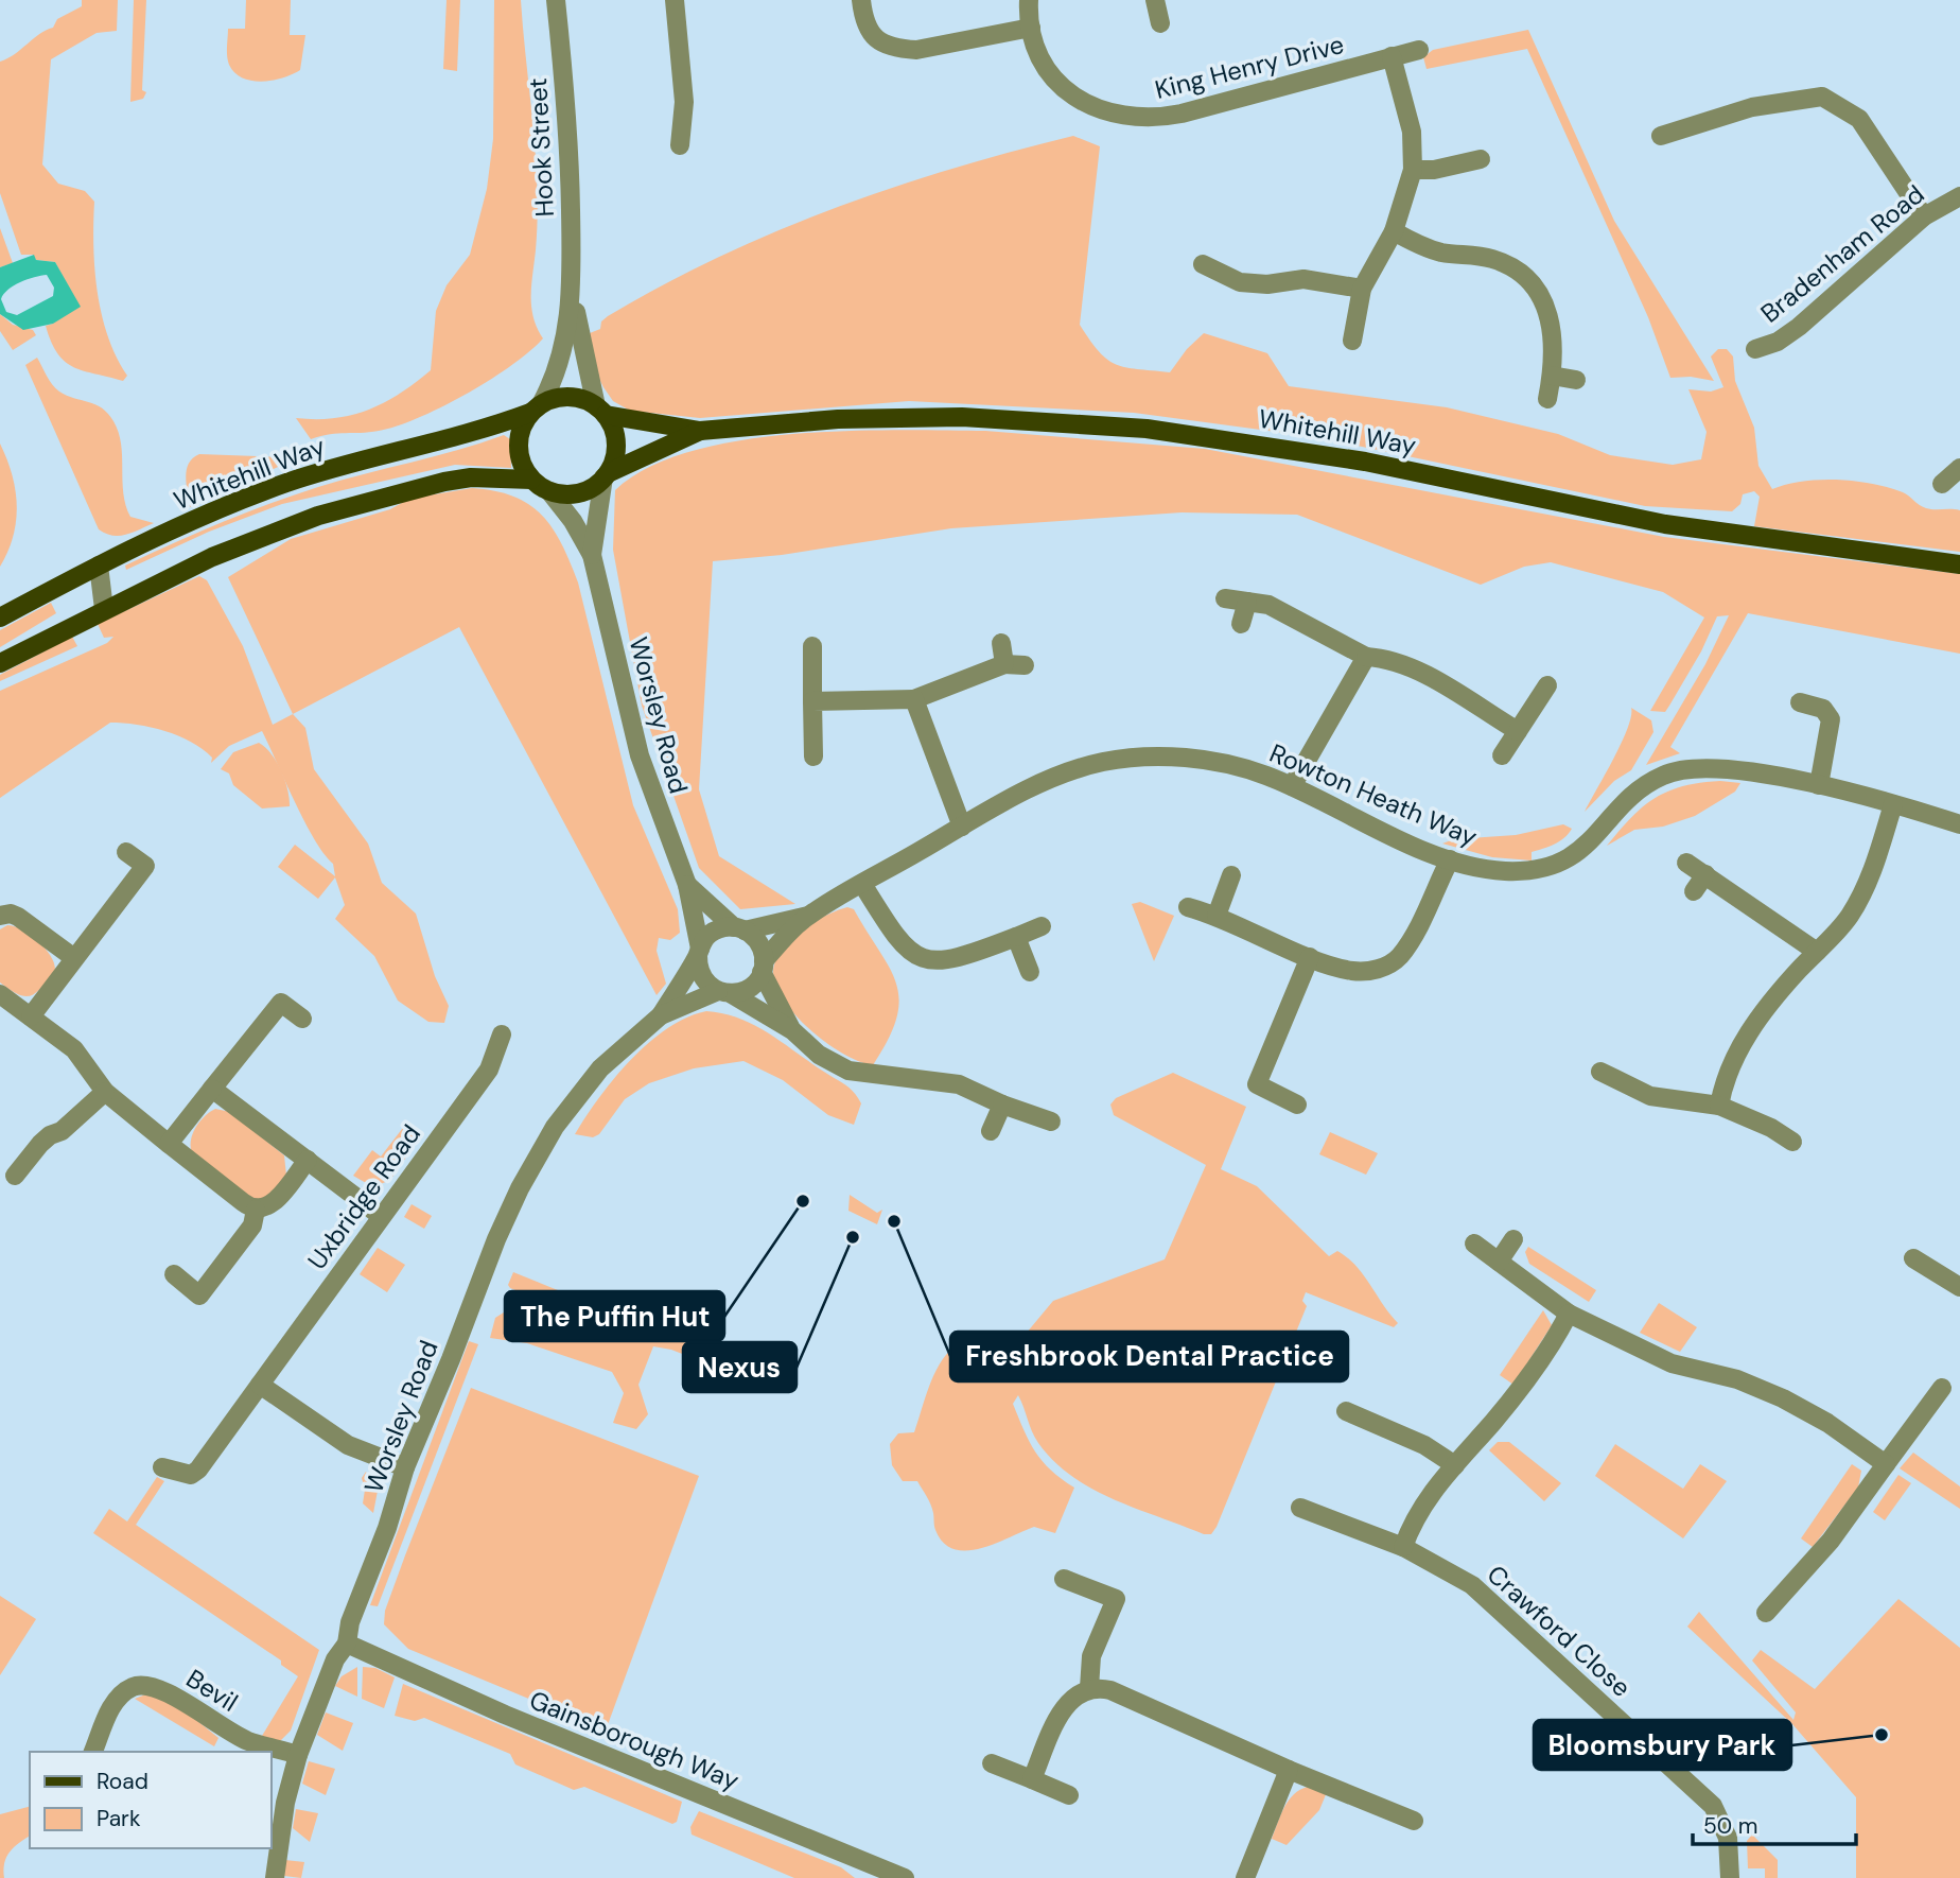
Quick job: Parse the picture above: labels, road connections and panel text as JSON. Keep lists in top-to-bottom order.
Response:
{
  "streets": {
    "main road": ["Whitehill Way"],
    "street": [
      "King Henry Drive",
      "Hook Street",
      "Bradenham Road",
      "Worsley Road",
      "Rowton Heath Way",
      "Uxbridge Road",
      "Crawford Close",
      "Bevil",
      "Gainsborough Way"
    ]
  },
  "crossings": [
    ["Hook Street", "Whitehill Way"],
    ["Hook Street", "Worsley Road"],
    ["Whitehill Way", "Worsley Road"],
    ["Worsley Road", "Rowton Heath Way"],
    ["Worsley Road", "Bevil"],
    ["Worsley Road", "Gainsborough Way"]
  ],
  "places": [
    "The Puffin Hut",
    "Freshbrook Dental Practice",
    "Nexus",
    "Bloomsbury Park"
  ],
  "legend": ["Road", "Park"],
  "scale_bar": "50 m"
}
